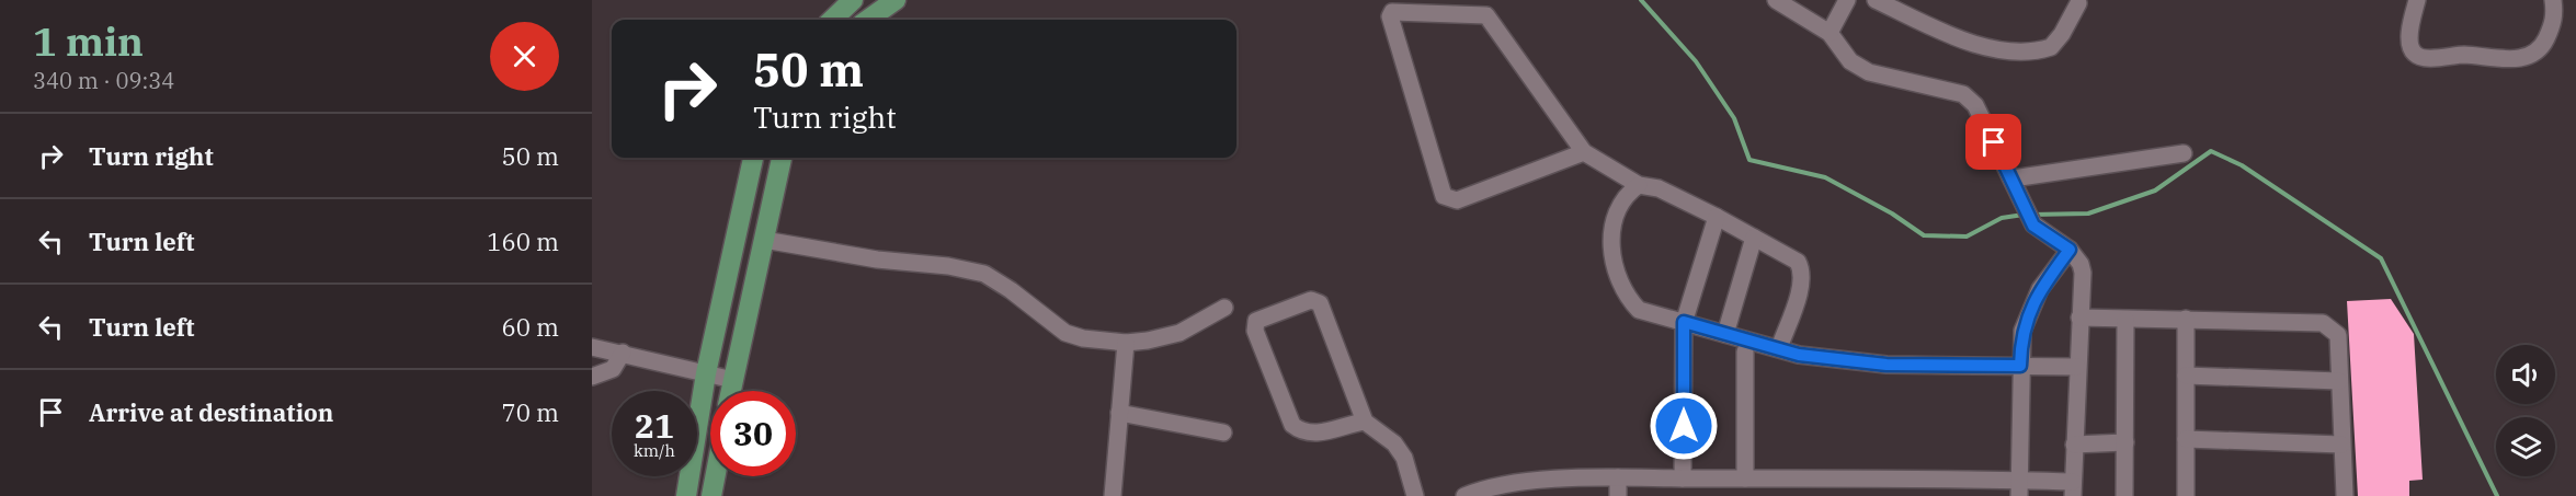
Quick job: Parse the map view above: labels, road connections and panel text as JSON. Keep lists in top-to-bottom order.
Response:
{
  "page": {
    "heading": ["1 min", "340 m · 09:34"],
    "turn": ["50 m", "Turn right"],
    "list": [
      {
        "name": "Turn right",
        "value": "50 m"
      },
      {
        "name": "Turn left",
        "value": "160 m"
      },
      {
        "name": "Turn left",
        "value": "60 m"
      },
      {
        "name": "Arrive at destination",
        "value": "70 m"
      }
    ],
    "speed": "21 km/h",
    "limit": "30"
  }
}
